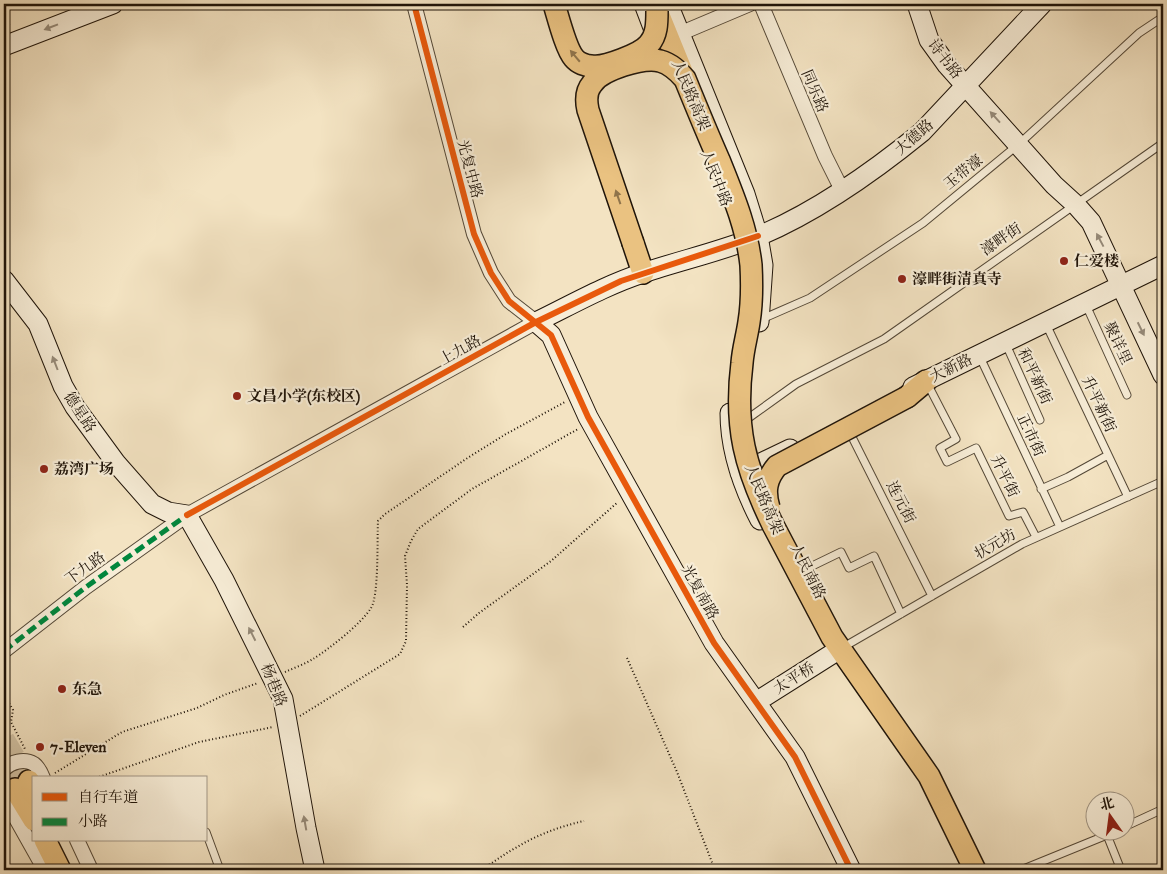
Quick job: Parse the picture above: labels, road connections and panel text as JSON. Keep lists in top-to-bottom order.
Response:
{
  "streets": {
    "main road": ["人民路高架"],
    "street": [
      "诗书路",
      "同乐路",
      "大德路",
      "光复中路",
      "人民中路",
      "上九路",
      "大新路",
      "德星路",
      "下九路",
      "人民南路",
      "光复南路",
      "太平桥",
      "杨巷路"
    ],
    "lane": [
      "玉带濠",
      "濠畔街",
      "聚详里",
      "和平新街",
      "升平新街",
      "正市街",
      "升平街",
      "连元街",
      "状元坊"
    ]
  },
  "crossings": [
    ["诗书路", "大德路"],
    ["诗书路", "玉带濠"],
    ["诗书路", "濠畔街"],
    ["诗书路", "大新路"],
    ["同乐路", "大德路"],
    ["人民路高架", "人民中路"],
    ["大德路", "人民中路"],
    ["大德路", "上九路"],
    ["大德路", "人民南路"],
    ["光复中路", "上九路"],
    ["光复中路", "光复南路"],
    ["玉带濠", "人民南路"],
    ["人民中路", "上九路"],
    ["人民中路", "人民南路"],
    ["濠畔街", "人民南路"],
    ["聚详里", "大新路"],
    ["上九路", "德星路"],
    ["上九路", "下九路"],
    ["上九路", "人民南路"],
    ["上九路", "光复南路"],
    ["上九路", "杨巷路"],
    ["大新路", "和平新街"],
    ["大新路", "升平新街"],
    ["大新路", "正市街"],
    ["大新路", "升平街"],
    ["大新路", "连元街"],
    ["大新路", "人民南路"],
    ["升平新街", "状元坊"],
    ["德星路", "下九路"],
    ["德星路", "杨巷路"],
    ["正市街", "状元坊"],
    ["升平街", "状元坊"],
    ["连元街", "状元坊"],
    ["状元坊", "人民南路"],
    ["状元坊", "太平桥"],
    ["下九路", "杨巷路"],
    ["人民南路", "太平桥"],
    ["光复南路", "太平桥"]
  ],
  "one_way": ["德星路", "杨巷路"],
  "places": [
    "仁爱楼",
    "濠畔街清真寺",
    "文昌小学(东校区)",
    "荔湾广场",
    "东急",
    "7-Eleven"
  ],
  "legend": ["自行车道", "小路"],
  "north": "top"
}
